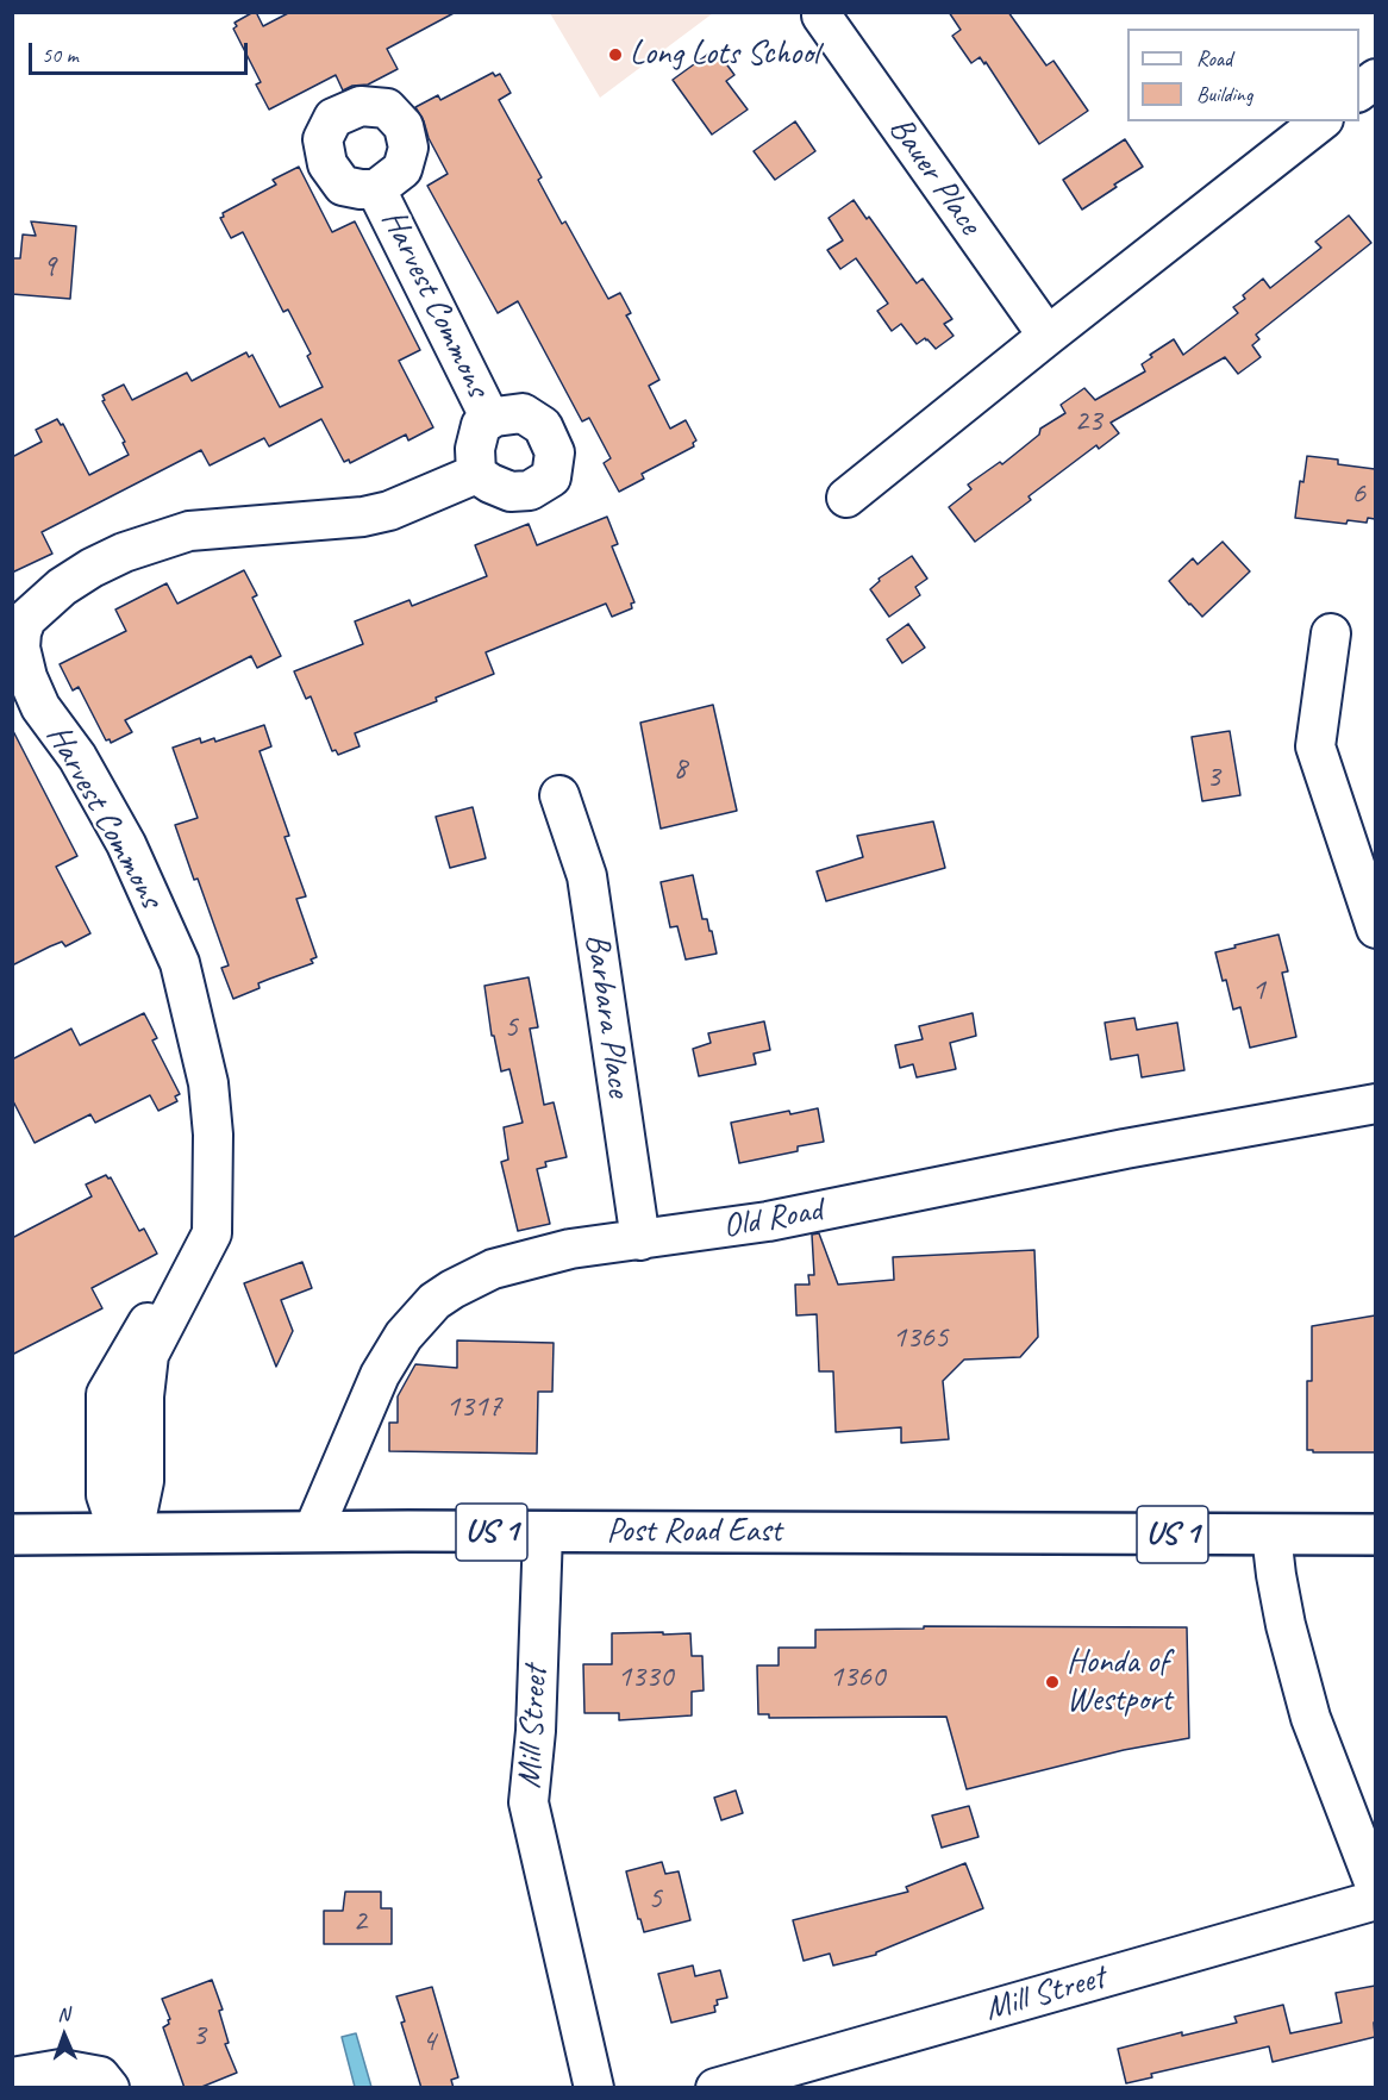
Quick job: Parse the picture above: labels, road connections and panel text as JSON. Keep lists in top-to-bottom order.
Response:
{
  "streets": {
    "main road": ["US 1", "Post Road East"],
    "street": [
      "Bauer Place",
      "Harvest Commons",
      "Barbara Place",
      "Old Road",
      "Mill Street"
    ]
  },
  "crossings": [
    ["Harvest Commons", "Post Road East"],
    ["Barbara Place", "Old Road"],
    ["Old Road", "Post Road East"],
    ["Post Road East", "Mill Street"]
  ],
  "places": ["Long Lots School", "Honda of Westport"],
  "house_numbers": [
    "9",
    "23",
    "6",
    "8",
    "3",
    "1",
    "5",
    "1365",
    "1317",
    "1330",
    "1360",
    "5",
    "2",
    "3",
    "4"
  ],
  "legend": ["Road", "Building"],
  "scale_bar": "50 m",
  "north": "top"
}
